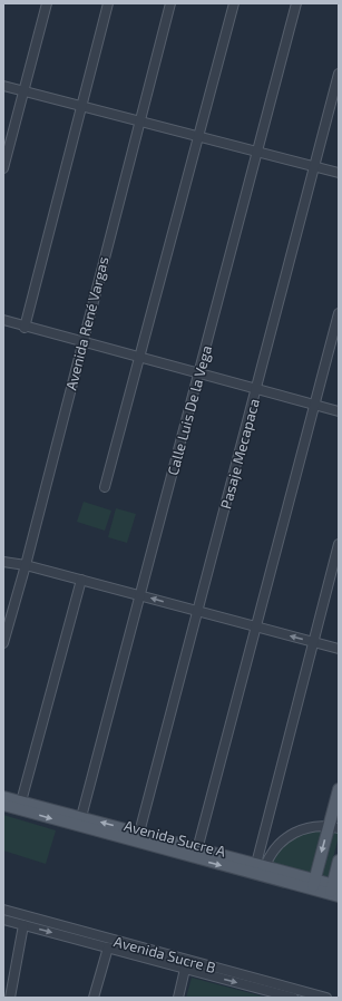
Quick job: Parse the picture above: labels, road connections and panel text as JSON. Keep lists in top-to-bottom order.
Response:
{
  "streets": {
    "main road": ["Avenida Sucre A"],
    "street": [
      "Avenida René Vargas",
      "Calle Luis De la Vega",
      "Pasaje Mecapaca",
      "Avenida Sucre B"
    ]
  },
  "crossings": [
    ["Calle Luis De la Vega", "Avenida Sucre A"],
    ["Pasaje Mecapaca", "Avenida Sucre A"]
  ]
}
